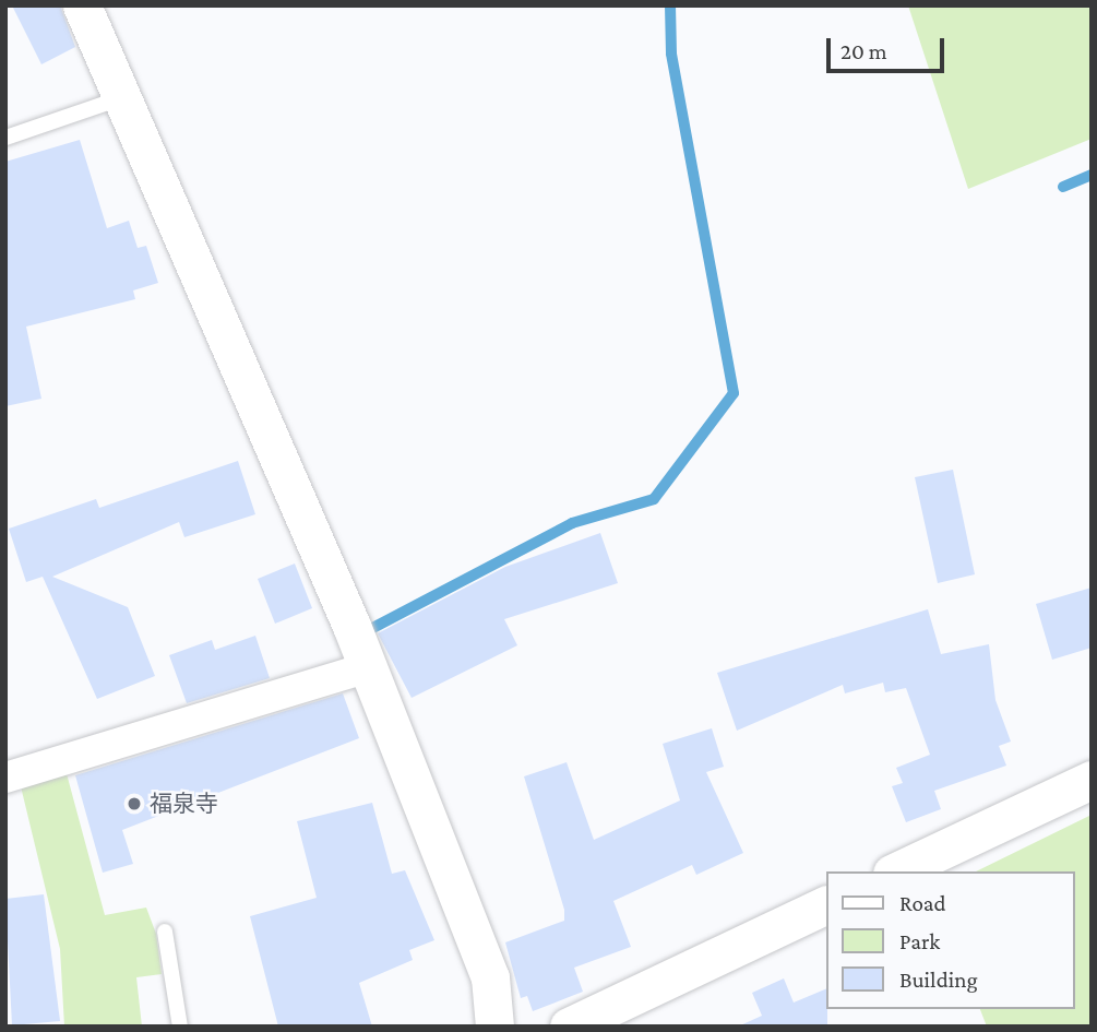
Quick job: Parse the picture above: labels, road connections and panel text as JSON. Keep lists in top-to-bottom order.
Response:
{
  "places": ["福泉寺"],
  "legend": ["Road", "Park", "Building"],
  "scale_bar": "20 m"
}
